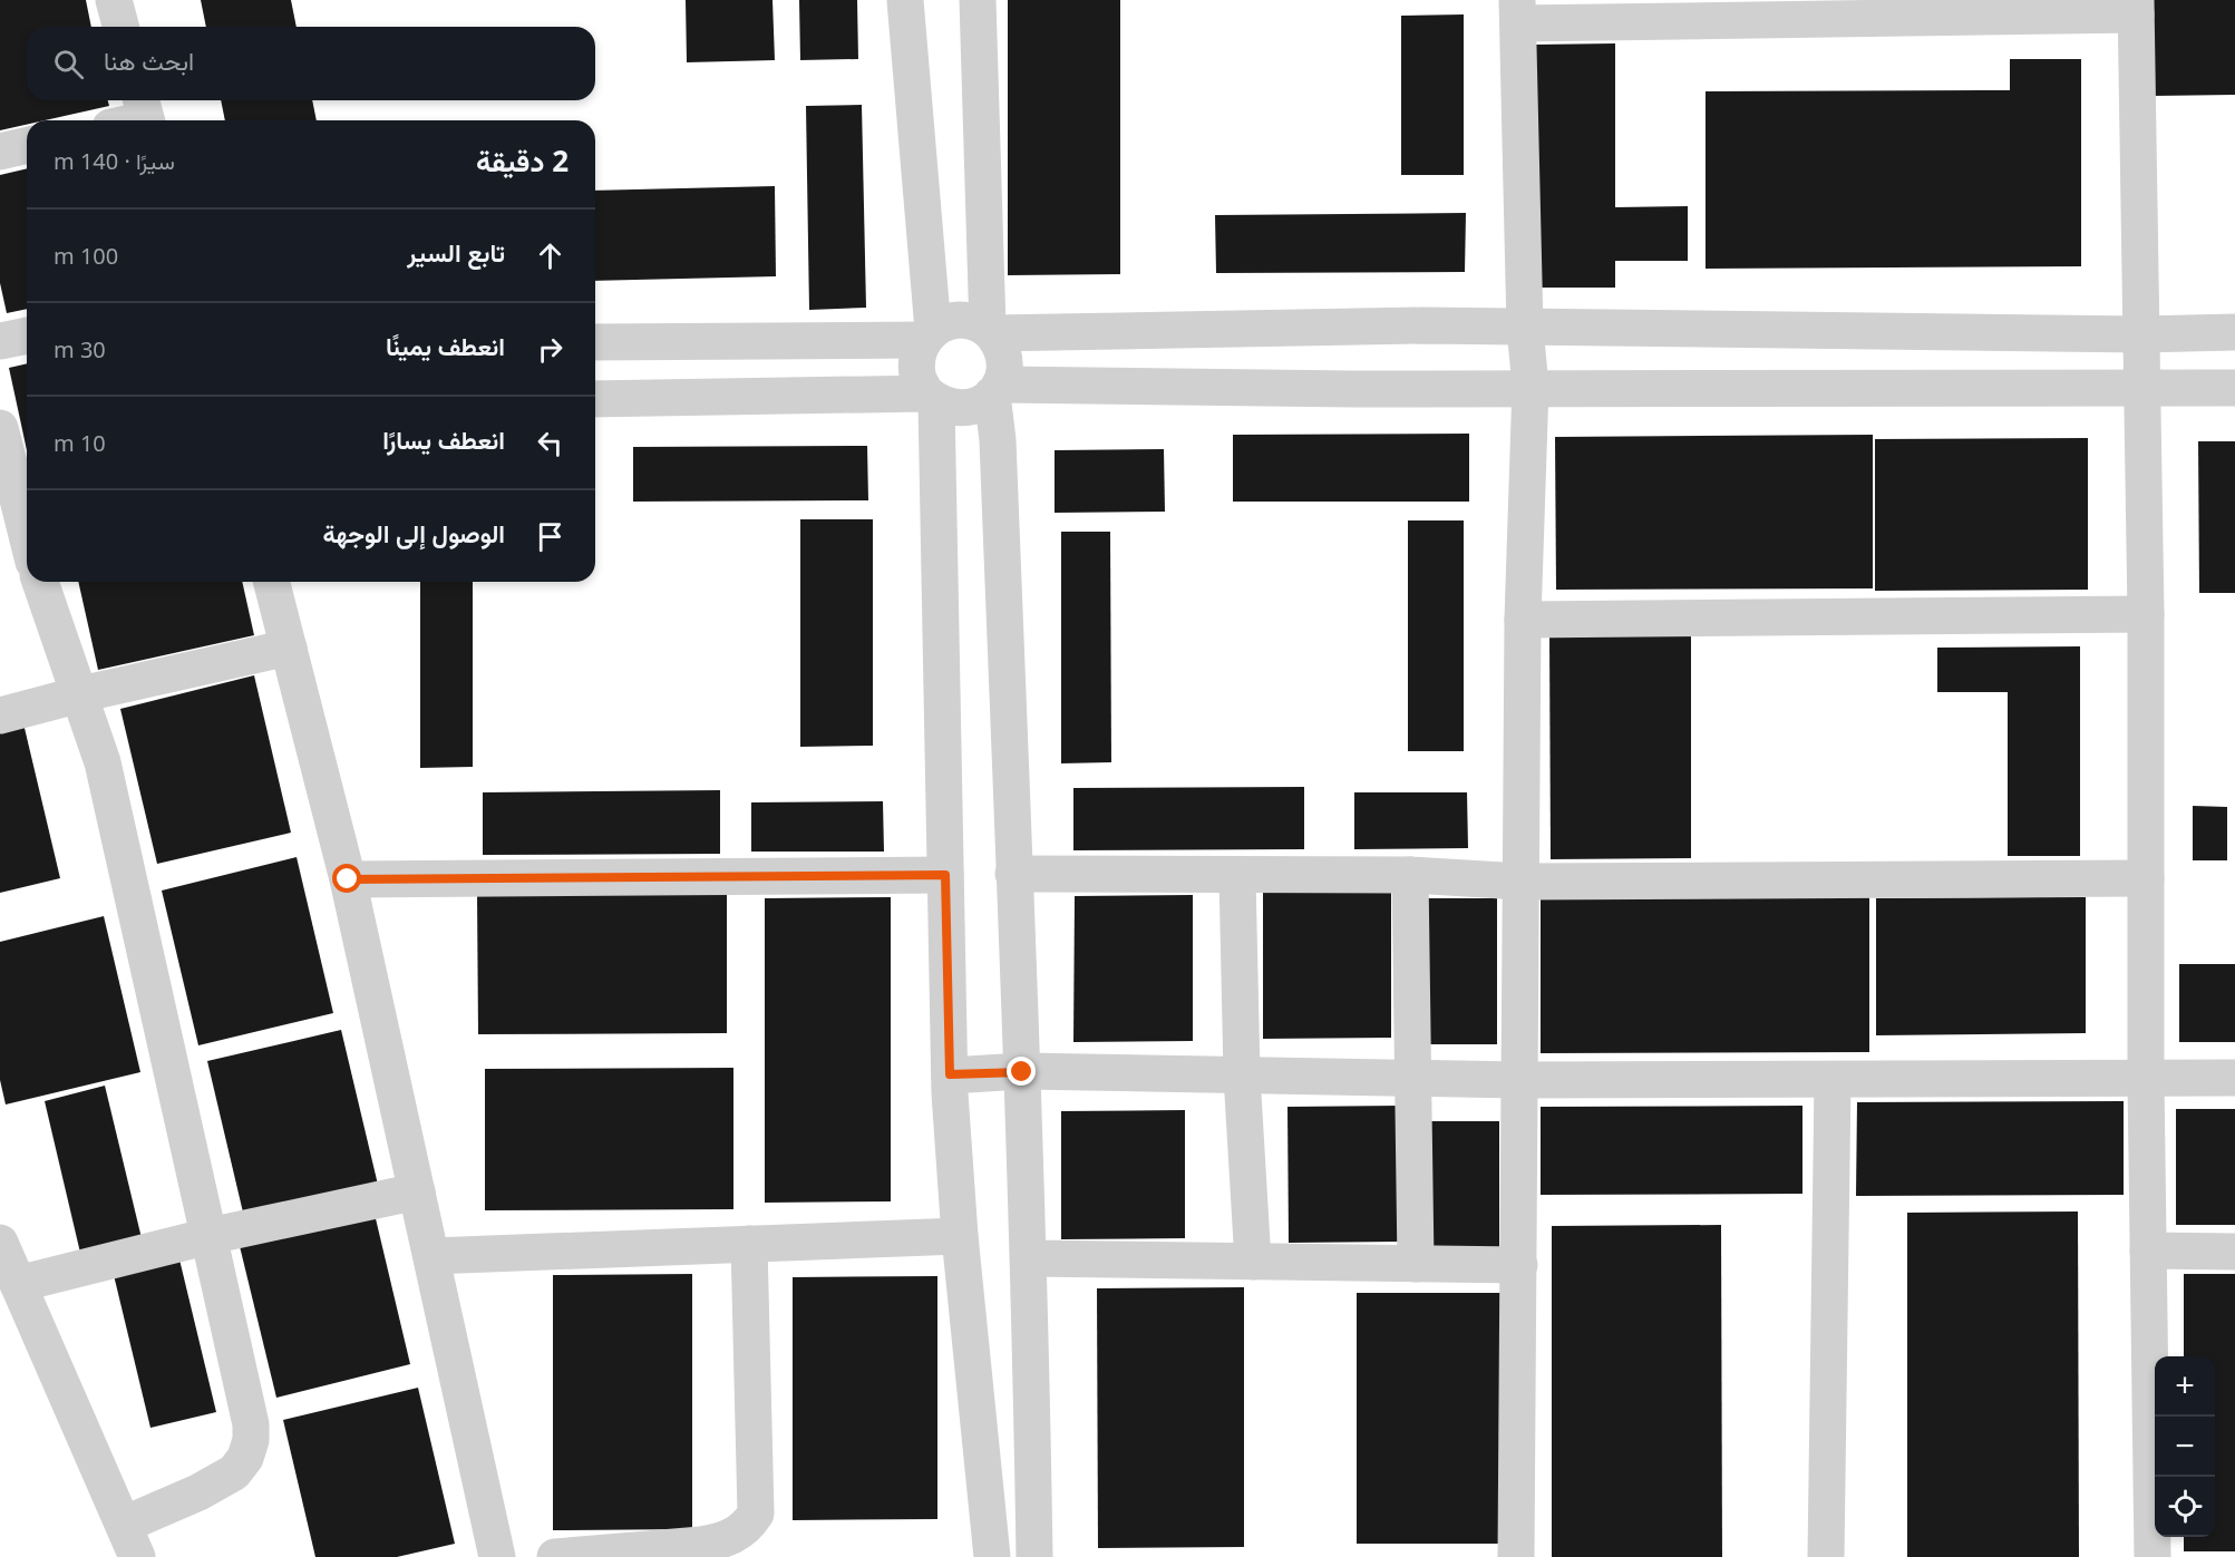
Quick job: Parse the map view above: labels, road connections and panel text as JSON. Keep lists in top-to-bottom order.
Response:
{
  "page": {
    "search": "ابحث هنا",
    "heading": ["2 دقيقة", "سيرًا · 140 m"],
    "list": [
      ["تابع السير", "100 m"],
      ["انعطف يمينًا", "30 m"],
      ["انعطف يسارًا", "10 m"],
      "الوصول إلى الوجهة"
    ],
    "map_buttons": ["+", "−"]
  }
}
